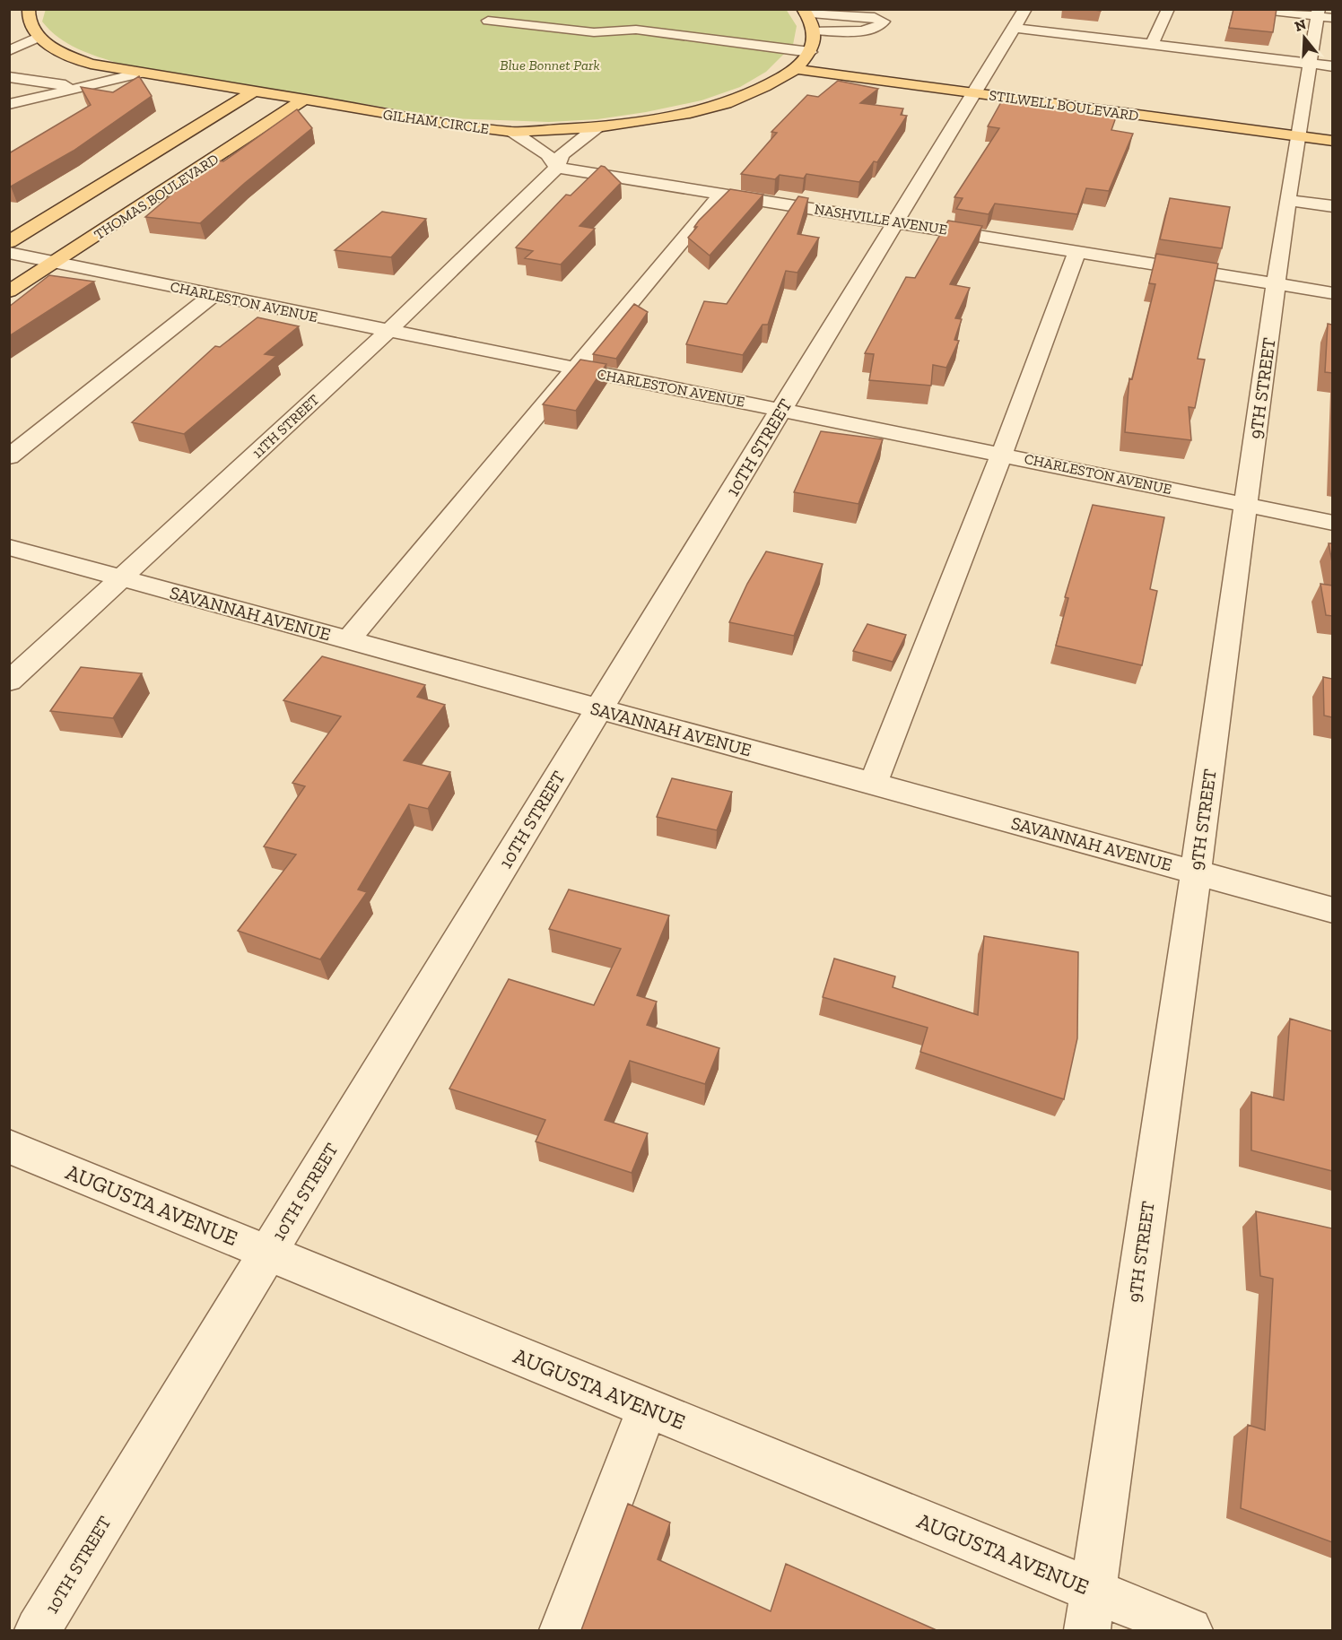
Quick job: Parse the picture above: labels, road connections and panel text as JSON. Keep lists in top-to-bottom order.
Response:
{
  "streets": {
    "main road": ["STILWELL BOULEVARD", "GILHAM CIRCLE", "THOMAS BOULEVARD"],
    "street": [
      "NASHVILLE AVENUE",
      "CHARLESTON AVENUE",
      "9TH STREET",
      "11TH STREET",
      "10TH STREET",
      "SAVANNAH AVENUE",
      "AUGUSTA AVENUE"
    ]
  },
  "crossings": [
    ["STILWELL BOULEVARD", "GILHAM CIRCLE"],
    ["STILWELL BOULEVARD", "9TH STREET"],
    ["STILWELL BOULEVARD", "10TH STREET"],
    ["GILHAM CIRCLE", "THOMAS BOULEVARD"],
    ["GILHAM CIRCLE", "11TH STREET"],
    ["THOMAS BOULEVARD", "CHARLESTON AVENUE"],
    ["NASHVILLE AVENUE", "9TH STREET"],
    ["NASHVILLE AVENUE", "11TH STREET"],
    ["NASHVILLE AVENUE", "10TH STREET"],
    ["CHARLESTON AVENUE", "9TH STREET"],
    ["CHARLESTON AVENUE", "11TH STREET"],
    ["CHARLESTON AVENUE", "10TH STREET"],
    ["9TH STREET", "SAVANNAH AVENUE"],
    ["9TH STREET", "AUGUSTA AVENUE"],
    ["11TH STREET", "SAVANNAH AVENUE"],
    ["10TH STREET", "SAVANNAH AVENUE"],
    ["10TH STREET", "AUGUSTA AVENUE"]
  ],
  "parks": ["Blue Bonnet Park"],
  "north": "top"
}
